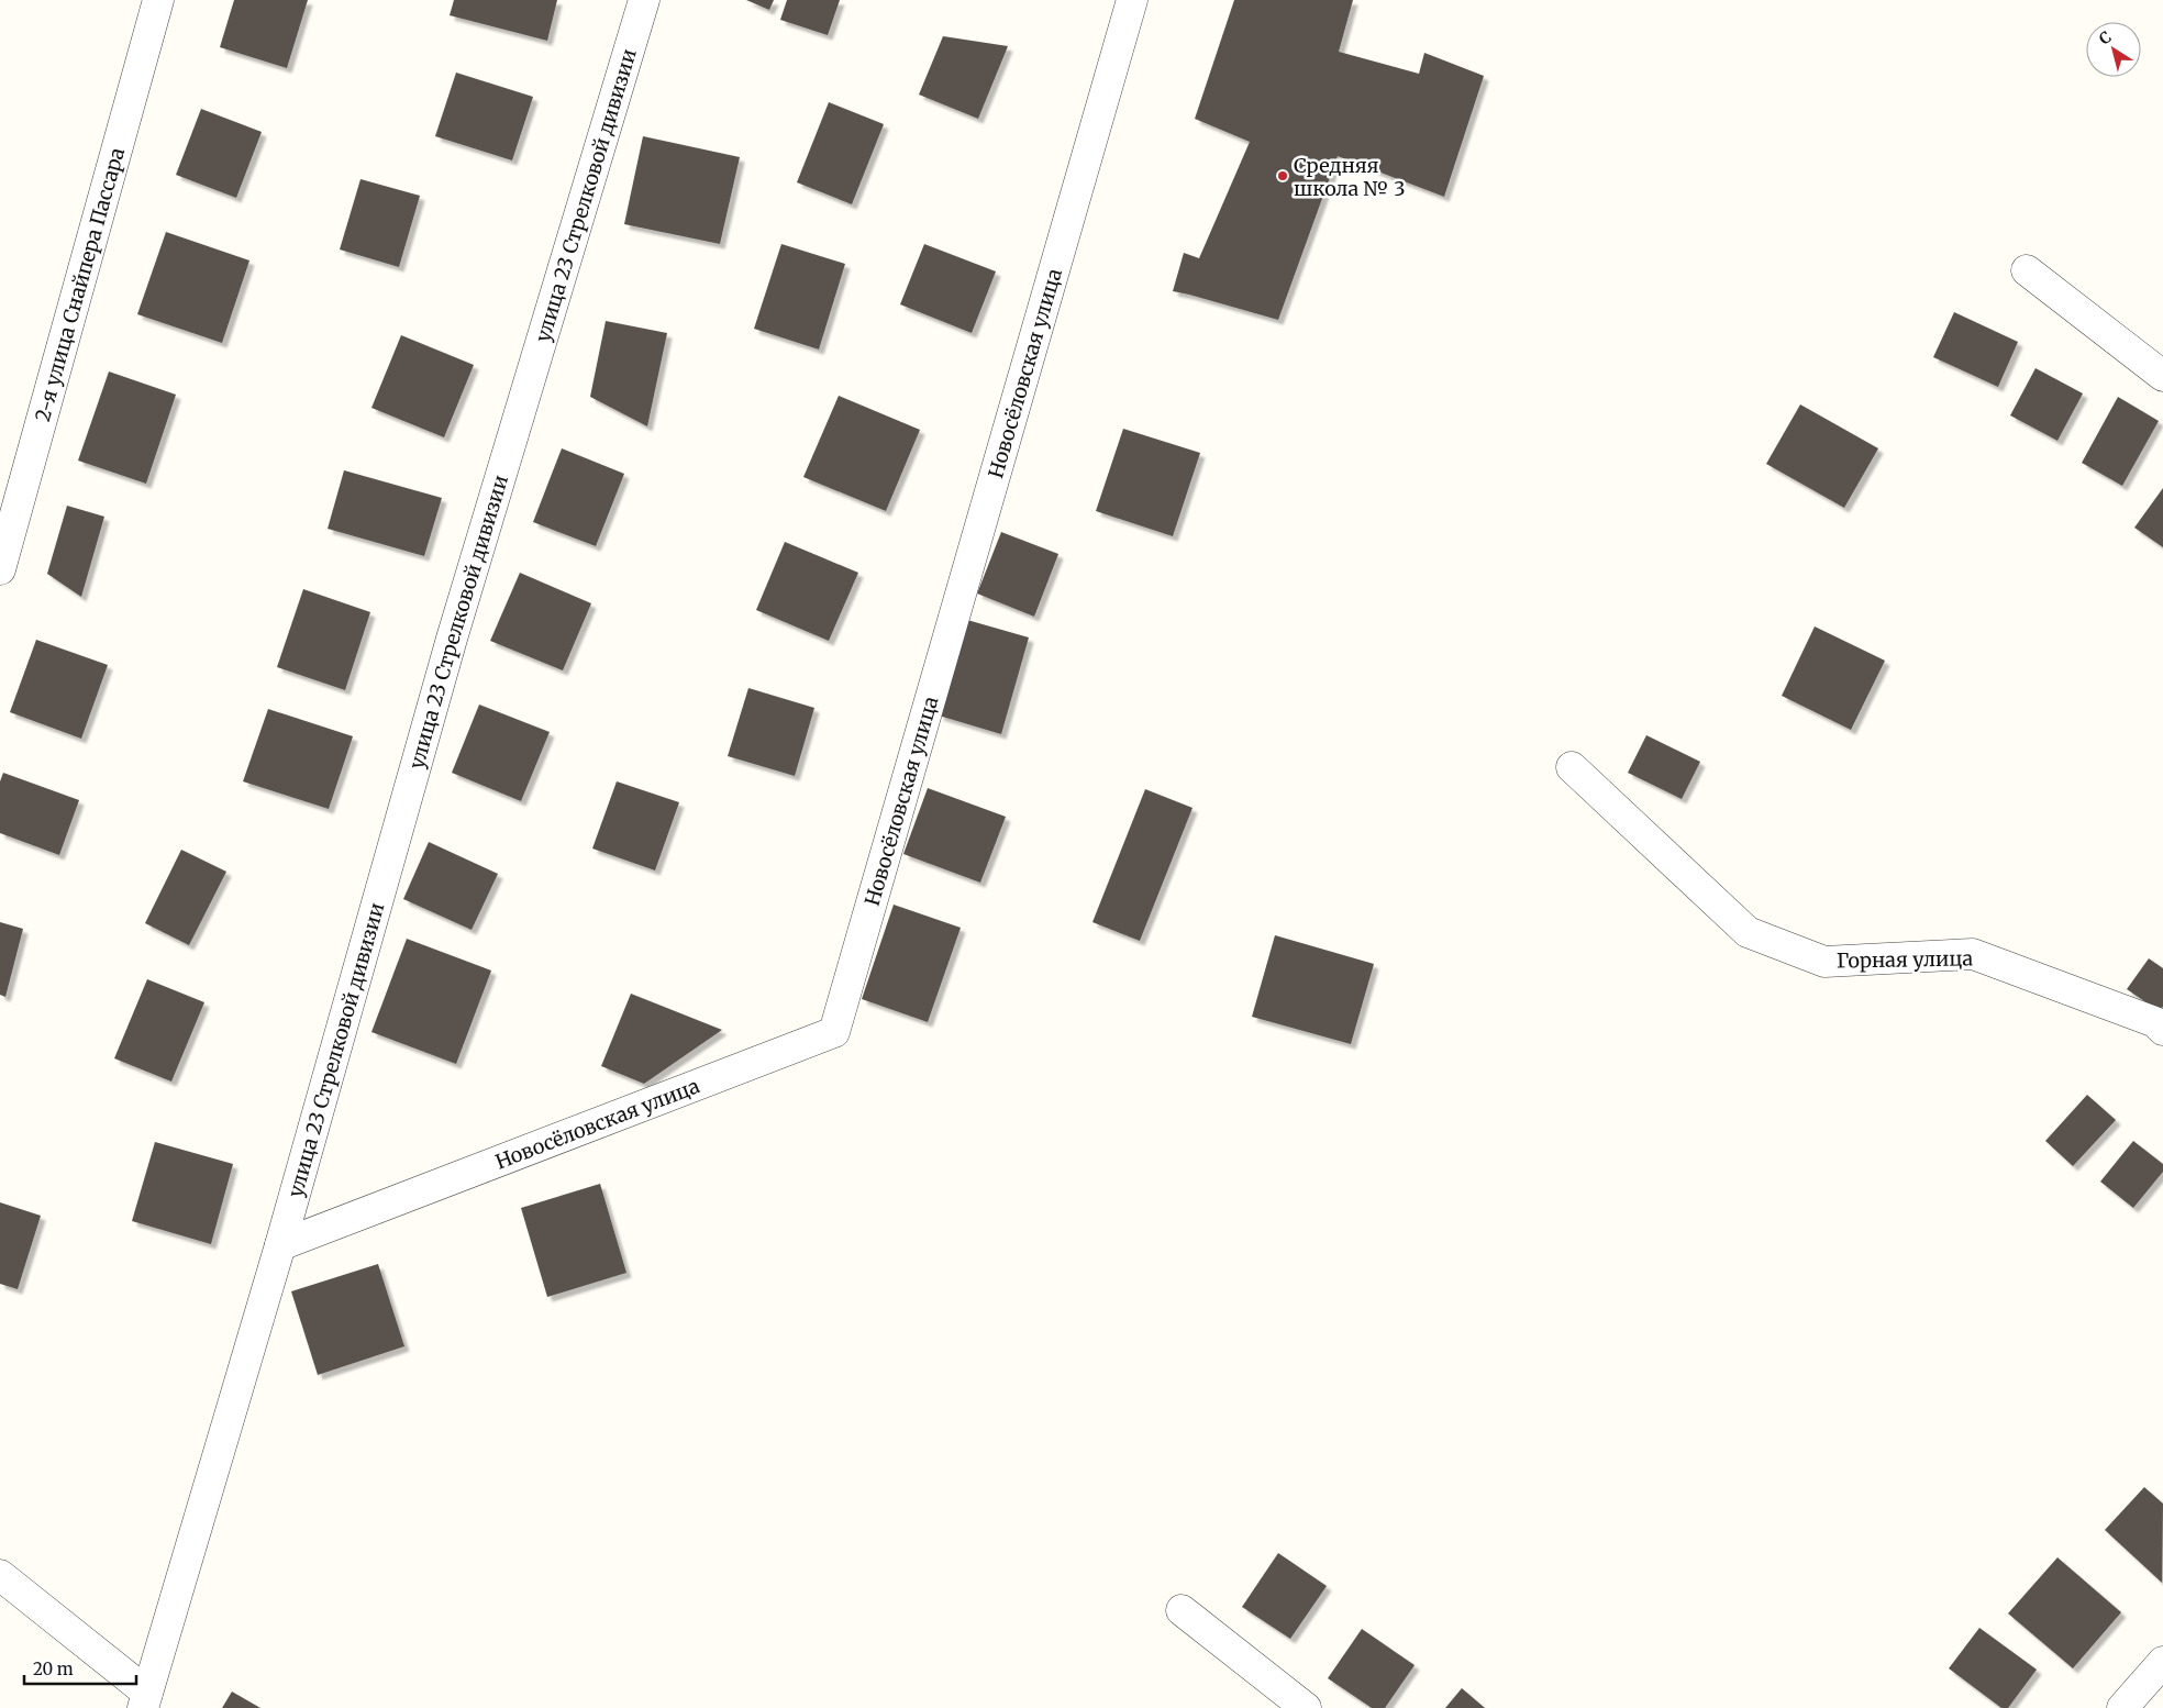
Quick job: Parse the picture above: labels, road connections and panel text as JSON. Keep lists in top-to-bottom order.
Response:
{
  "streets": {
    "street": [
      "улица 23 Стрелковой дивизии",
      "2-я улица Снайпера Пассара",
      "Новосёловская улица",
      "Горная улица"
    ]
  },
  "crossings": [
    ["улица 23 Стрелковой дивизии", "Новосёловская улица"]
  ],
  "places": ["Средняя школа № 3"],
  "scale_bar": "20 m",
  "north": "top left"
}
